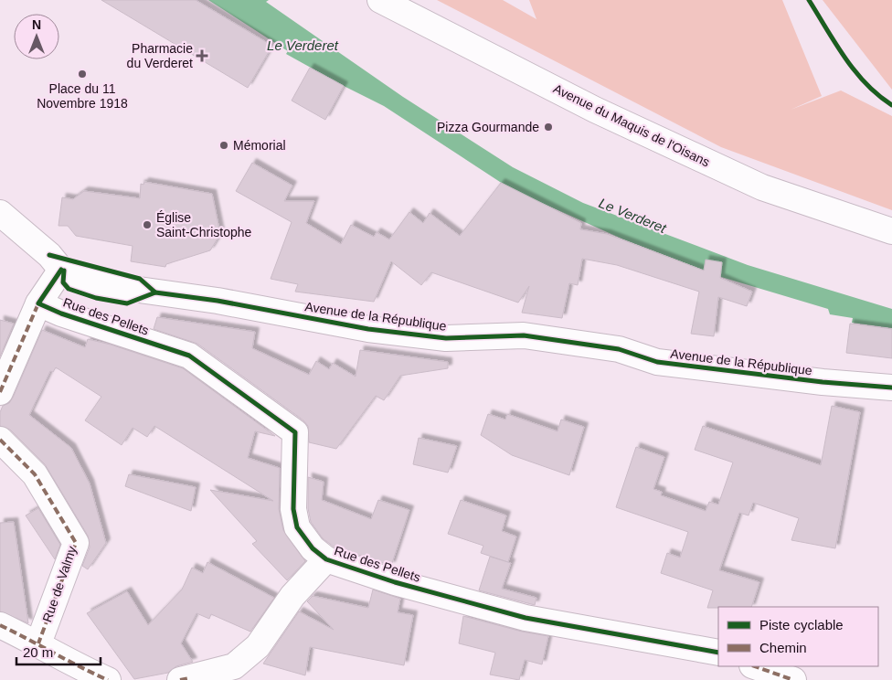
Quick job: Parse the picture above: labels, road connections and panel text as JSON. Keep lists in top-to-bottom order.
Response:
{
  "streets": {
    "street": [
      "Avenue du Maquis de l'Oisans",
      "Rue des Pellets",
      "Avenue de la République",
      "Rue de Valmy"
    ]
  },
  "crossings": [
    ["Rue des Pellets", "Avenue de la République"]
  ],
  "water": ["Le Verderet"],
  "places": {
    "health": ["Pharmacie du Verderet"],
    "other": [
      "Place du 11 Novembre 1918",
      "Pizza Gourmande",
      "Mémorial",
      "Église Saint-Christophe"
    ]
  },
  "legend": ["Piste cyclable", "Chemin"],
  "scale_bar": "20 m",
  "north": "top"
}
